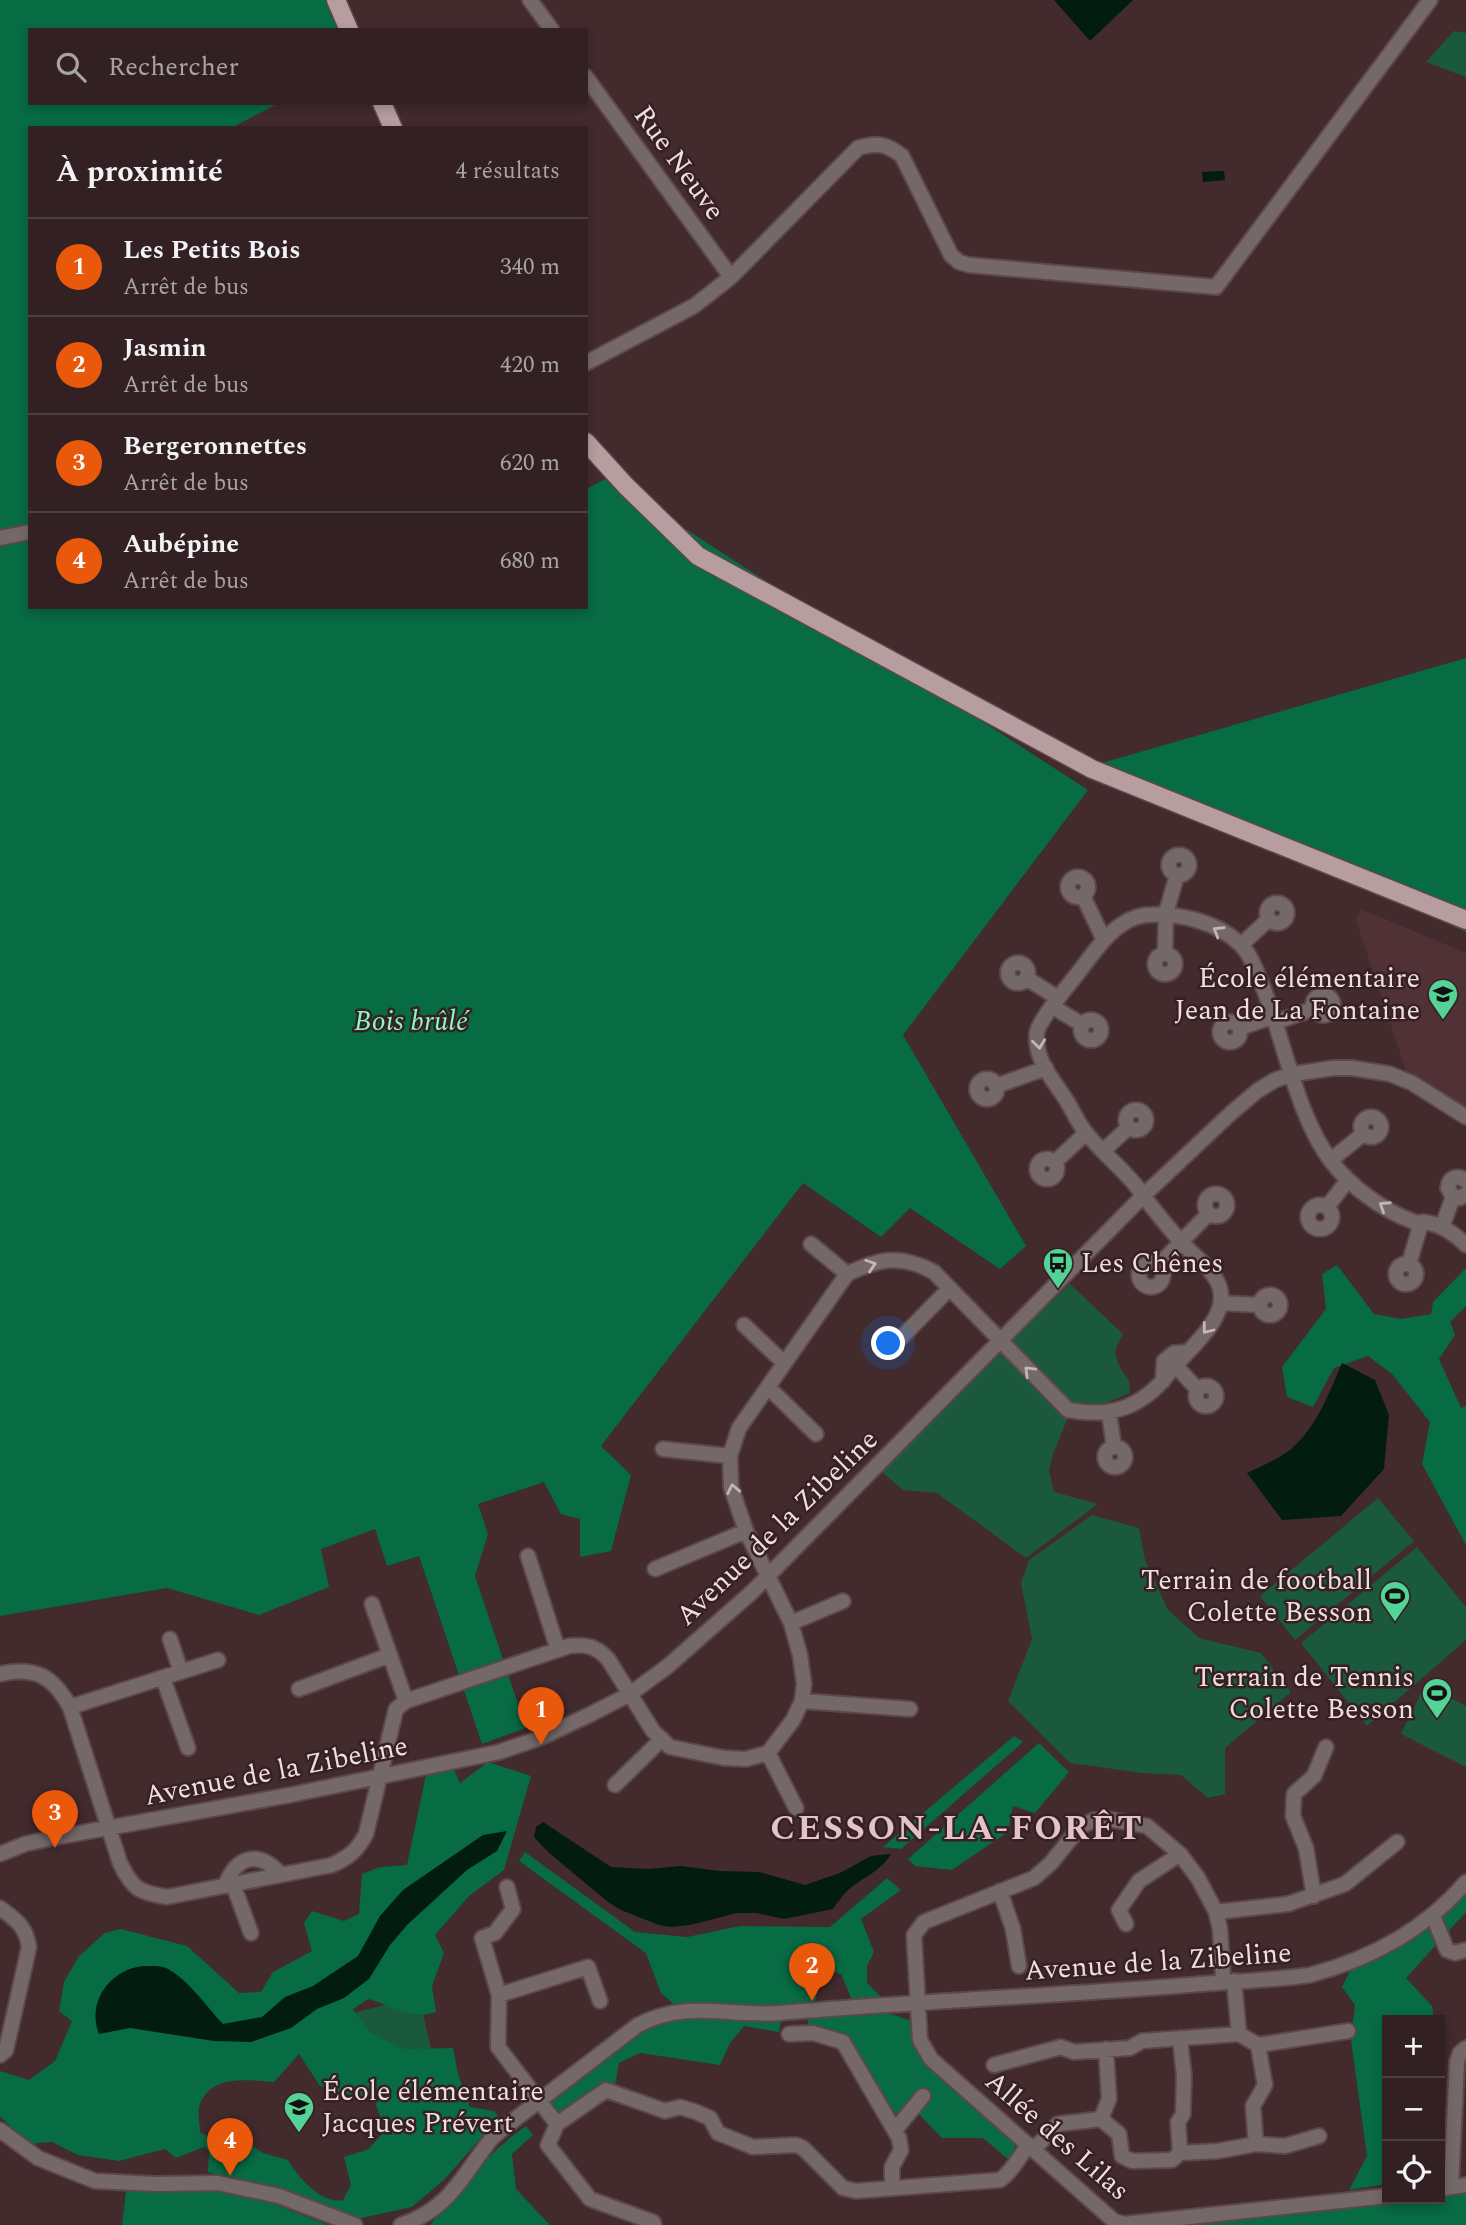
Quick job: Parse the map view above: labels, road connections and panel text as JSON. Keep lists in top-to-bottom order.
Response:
{
  "streets": {
    "street": ["Rue Neuve", "Avenue de la Zibeline", "Allée des Lilas"]
  },
  "crossings": [
    ["Avenue de la Zibeline", "Allée des Lilas"]
  ],
  "districts": ["CESSON-LA-FORÊT"],
  "parks": ["Bois brûlé"],
  "places": {
    "school or university": ["École élémentaire Jean de La Fontaine", "École élémentaire Jacques Prévert"],
    "bus stop": ["Les Chênes"],
    "sports": ["Terrain de football Colette Besson", "Terrain de Tennis Colette Besson"]
  },
  "page": {
    "search": "Rechercher",
    "heading": ["À proximité", "4 résultats"],
    "list": [
      {
        "mark": "1",
        "name": "Les Petits Bois",
        "note": "Arrêt de bus",
        "value": "340 m"
      },
      {
        "mark": "2",
        "name": "Jasmin",
        "note": "Arrêt de bus",
        "value": "420 m"
      },
      {
        "mark": "3",
        "name": "Bergeronnettes",
        "note": "Arrêt de bus",
        "value": "620 m"
      },
      {
        "mark": "4",
        "name": "Aubépine",
        "note": "Arrêt de bus",
        "value": "680 m"
      }
    ],
    "pins": [
      "1",
      "3",
      "2",
      "4"
    ],
    "map_buttons": ["+", "−"]
  }
}
